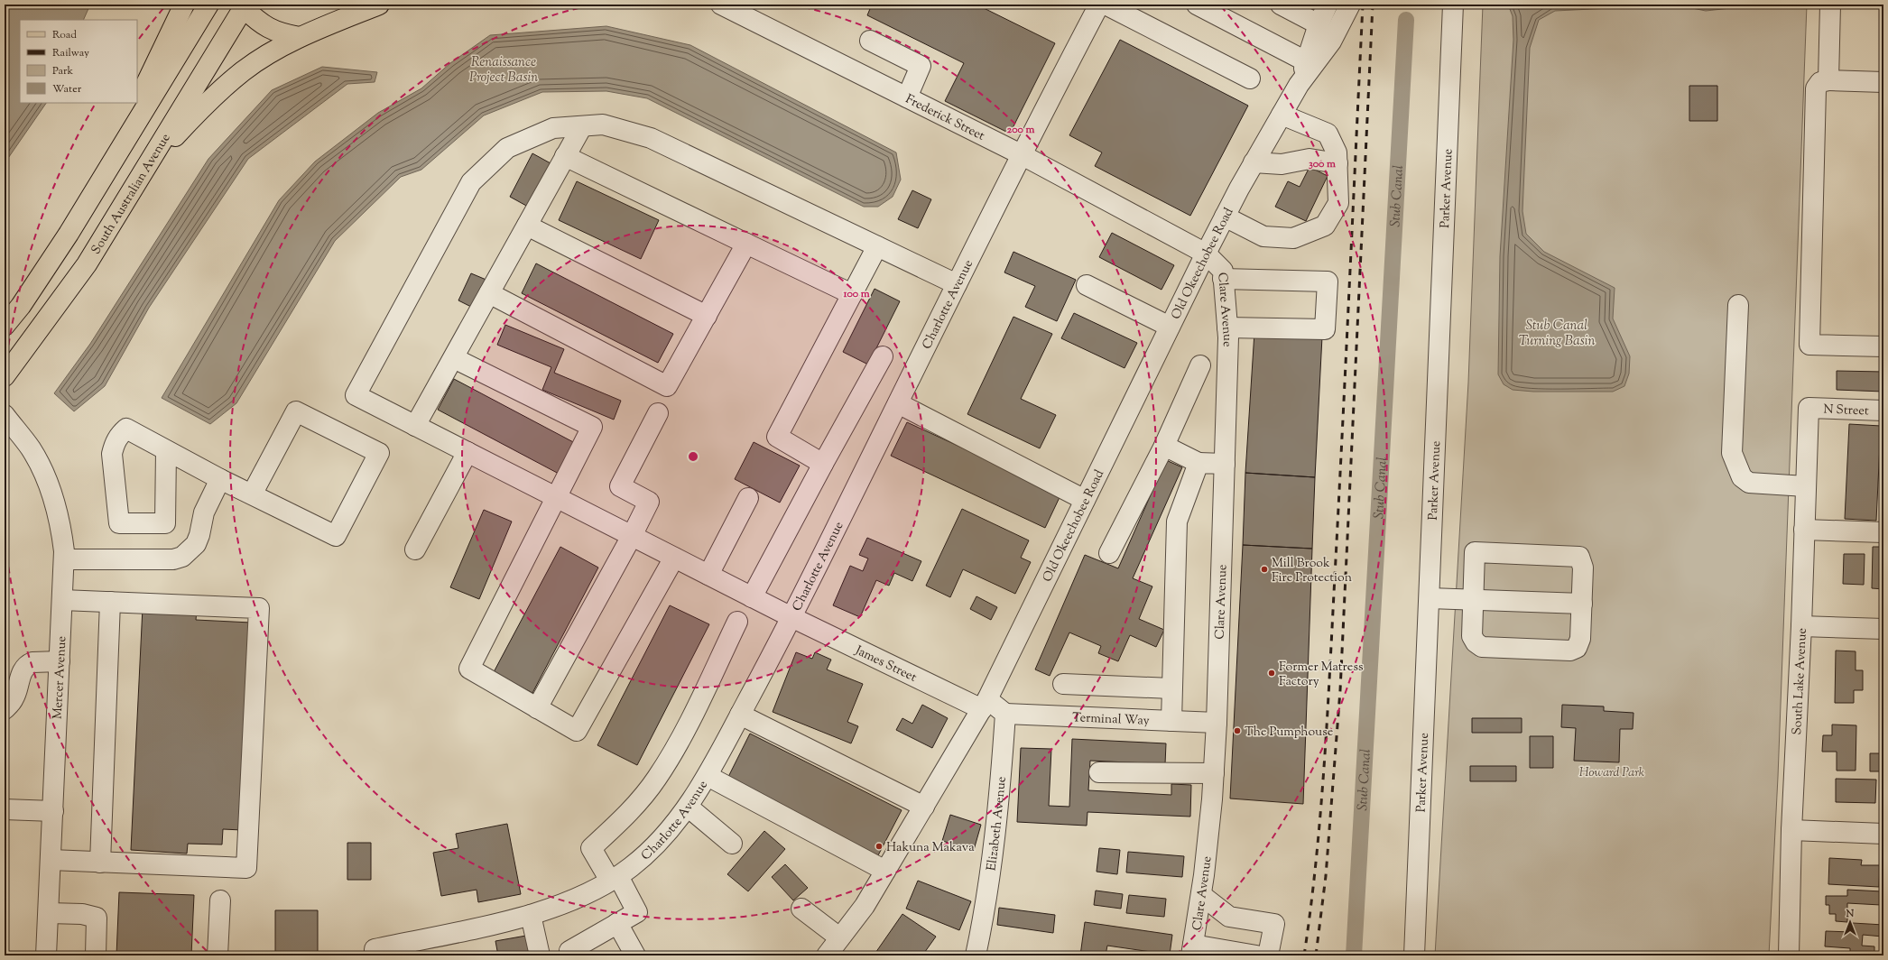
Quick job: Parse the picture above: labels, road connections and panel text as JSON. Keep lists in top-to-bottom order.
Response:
{
  "streets": {
    "main road": ["South Australian Avenue"],
    "street": [
      "Frederick Street",
      "Parker Avenue",
      "Old Okeechobee Road",
      "Charlotte Avenue",
      "Clare Avenue",
      "N Street",
      "James Street",
      "Mercer Avenue",
      "South Lake Avenue",
      "Terminal Way",
      "Elizabeth Avenue"
    ]
  },
  "crossings": [
    ["Frederick Street", "Old Okeechobee Road"],
    ["Frederick Street", "Charlotte Avenue"],
    ["Frederick Street", "Clare Avenue"],
    ["Old Okeechobee Road", "Clare Avenue"],
    ["Old Okeechobee Road", "James Street"],
    ["Charlotte Avenue", "James Street"],
    ["Clare Avenue", "Terminal Way"],
    ["N Street", "South Lake Avenue"],
    ["Terminal Way", "Elizabeth Avenue"]
  ],
  "water": ["Renaissance Project Basin", "Stub Canal", "Stub Canal Turning Basin"],
  "parks": ["Howard Park"],
  "places": [
    "Mill Brook Fire Protection",
    "Former Matress Factory",
    "The Pumphouse",
    "Hakuna Makava"
  ],
  "legend": [
    "Road",
    "Railway",
    "Park",
    "Water"
  ],
  "north": "top",
  "rings": ["200 m", "300 m", "100 m"]
}
